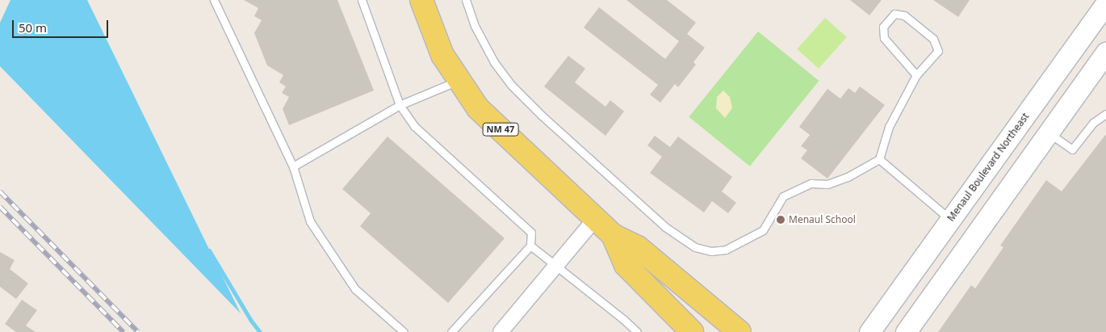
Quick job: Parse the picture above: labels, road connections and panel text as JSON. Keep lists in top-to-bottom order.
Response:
{
  "streets": {
    "main road": ["NM 47", "Menaul Boulevard Northeast"]
  },
  "places": ["Menaul School"],
  "scale_bar": "50 m"
}
